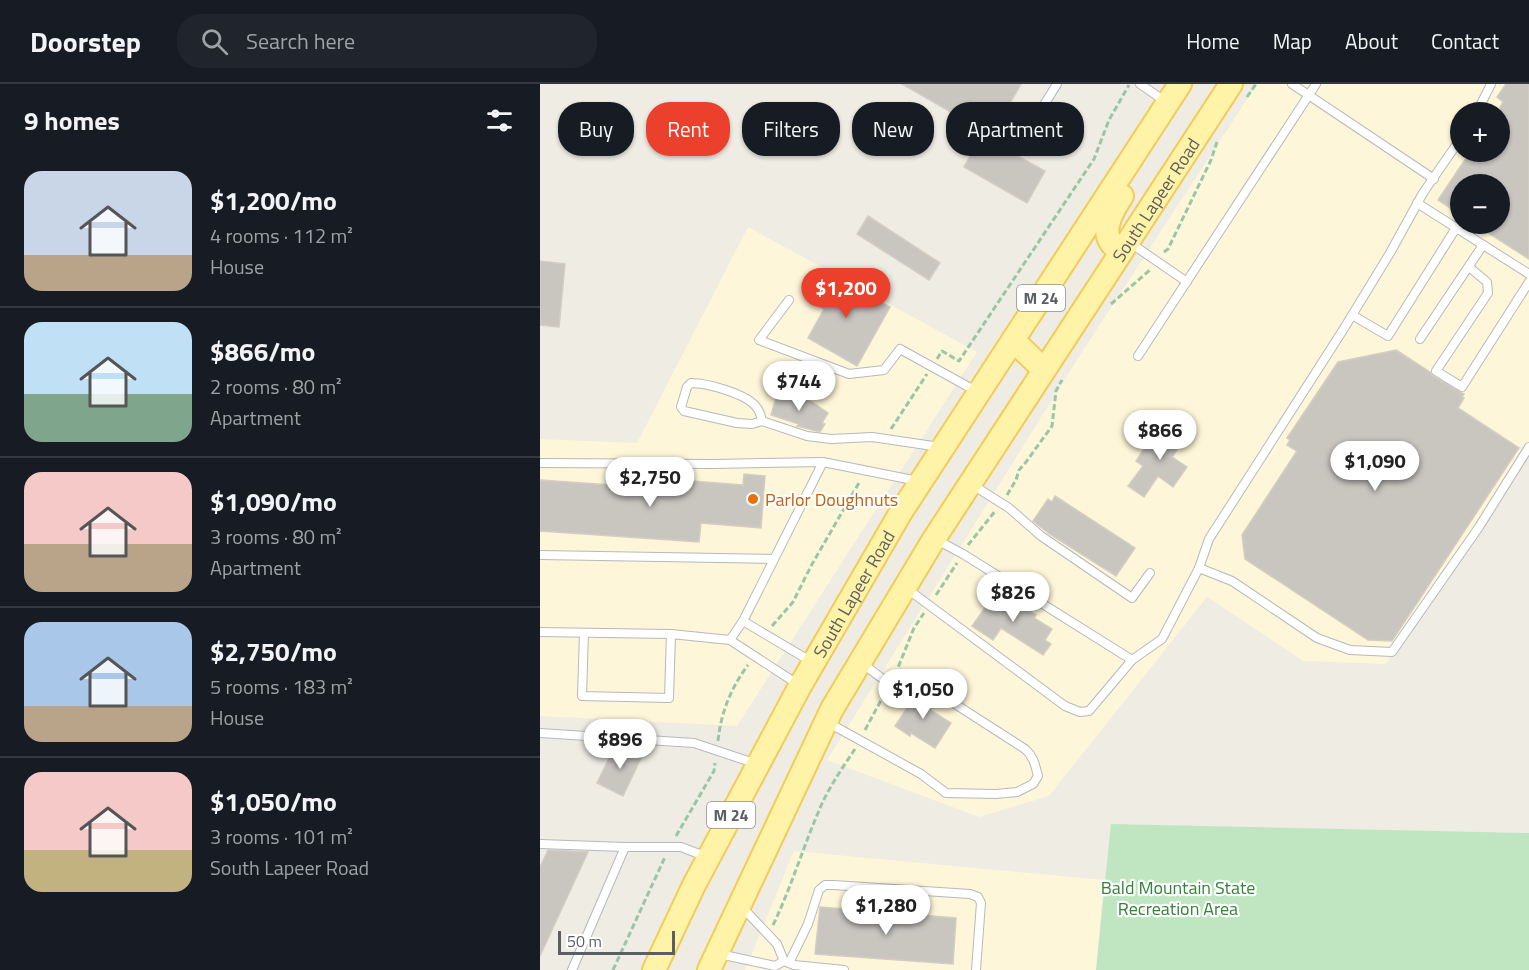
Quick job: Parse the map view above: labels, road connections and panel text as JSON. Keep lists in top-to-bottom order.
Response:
{
  "streets": {
    "main road": ["South Lapeer Road", "M 24"]
  },
  "parks": ["Bald Mountain State Recreation Area"],
  "places": ["Parlor Doughnuts"],
  "scale_bar": "50 m",
  "page": {
    "header": "Doorstep",
    "search": "Search here",
    "nav": [
      "Home",
      "Map",
      "About",
      "Contact"
    ],
    "heading": "9 homes",
    "map_buttons": ["+", "−"],
    "chip": [
      "Buy",
      "Rent",
      "Filters",
      "New",
      "Apartment"
    ],
    "list": [
      {
        "name": "$1,200/mo",
        "note": "4 rooms · 112 m² · House"
      },
      {
        "name": "$866/mo",
        "note": "2 rooms · 80 m² · Apartment"
      },
      {
        "name": "$1,090/mo",
        "note": "3 rooms · 80 m² · Apartment"
      },
      {
        "name": "$2,750/mo",
        "note": "5 rooms · 183 m² · House"
      },
      {
        "name": "$1,050/mo",
        "note": "3 rooms · 101 m² · South Lapeer Road"
      }
    ],
    "price": [
      "$1,200",
      "$744",
      "$866",
      "$1,090",
      "$2,750",
      "$826",
      "$1,050",
      "$896",
      "$1,280"
    ],
    "scale": "50 m"
  }
}
